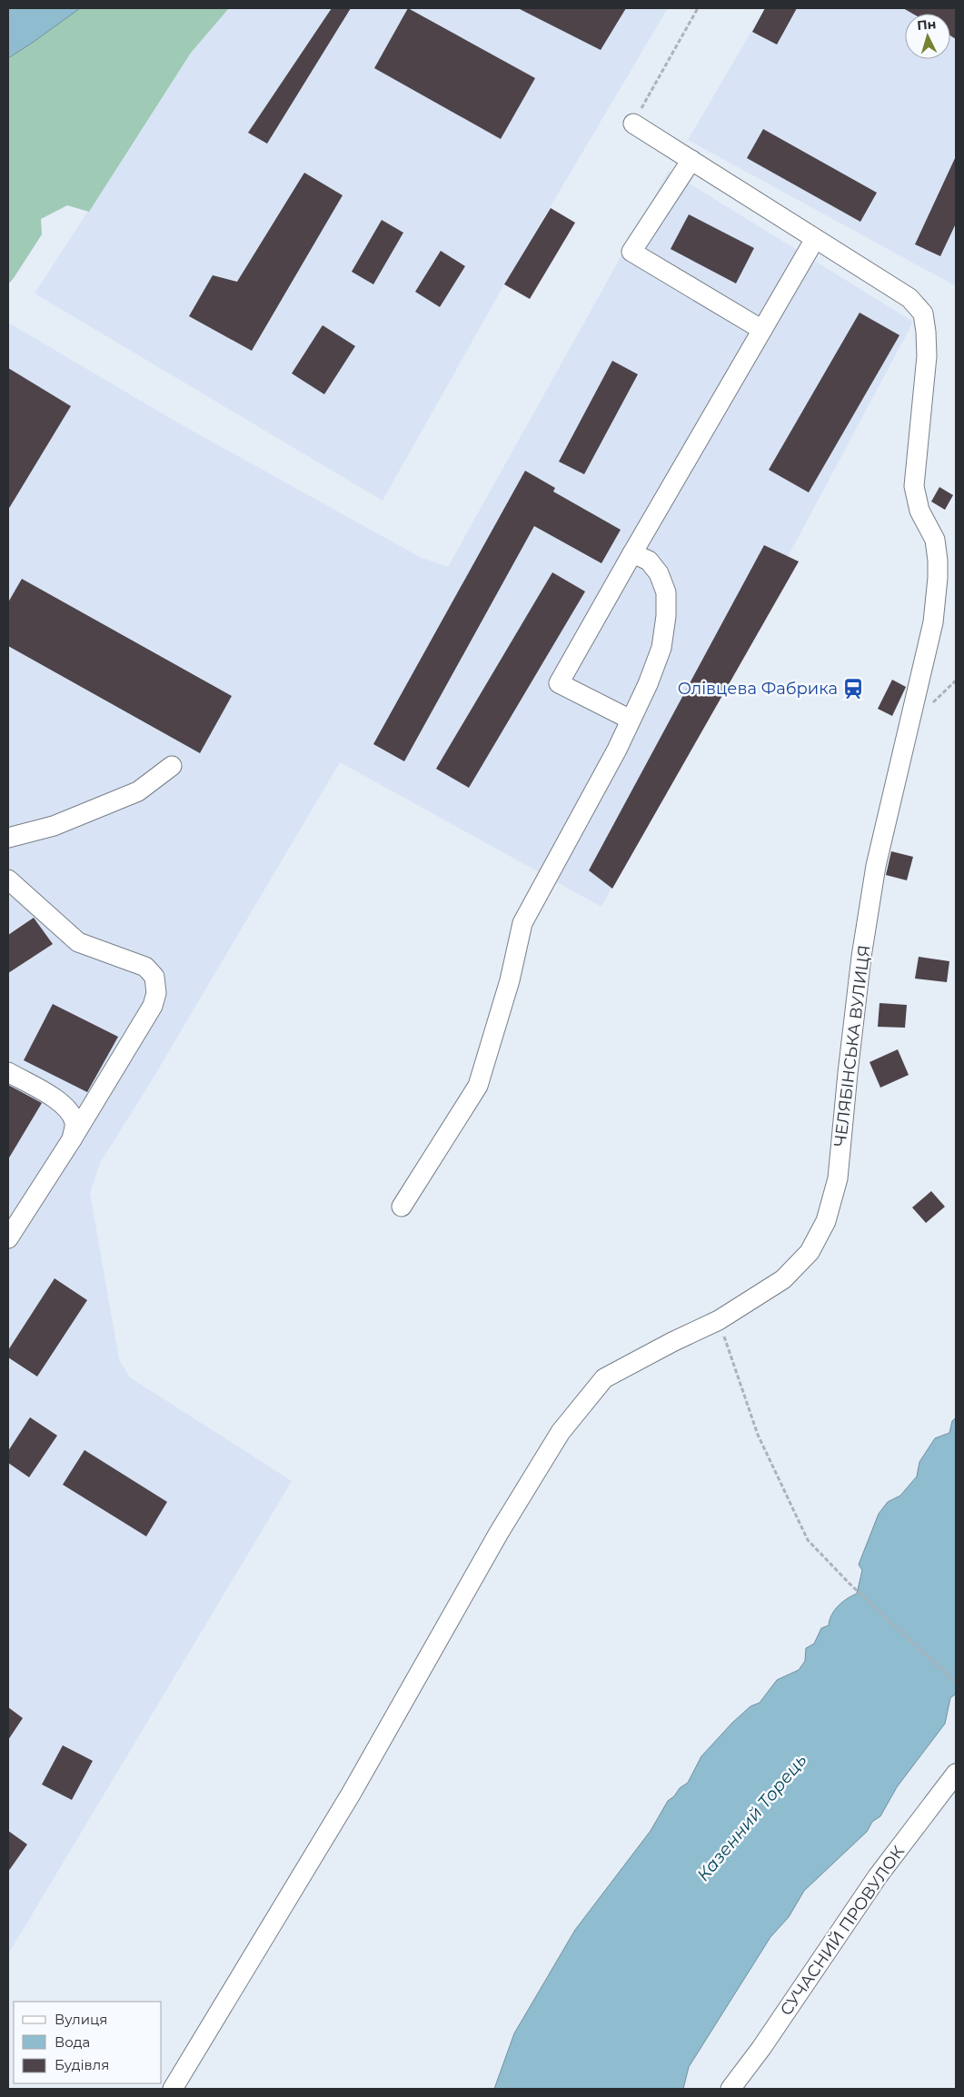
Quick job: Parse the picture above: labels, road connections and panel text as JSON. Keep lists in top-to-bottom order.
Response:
{
  "streets": {
    "street": ["ЧЕЛЯБІНСЬКА ВУЛИЦЯ", "СУЧАСНИЙ ПРОВУЛОК"]
  },
  "water": ["Казенний Торець"],
  "places": {
    "station": ["Олівцева Фабрика"]
  },
  "legend": ["Вулиця", "Вода", "Будівля"],
  "north": "top"
}
